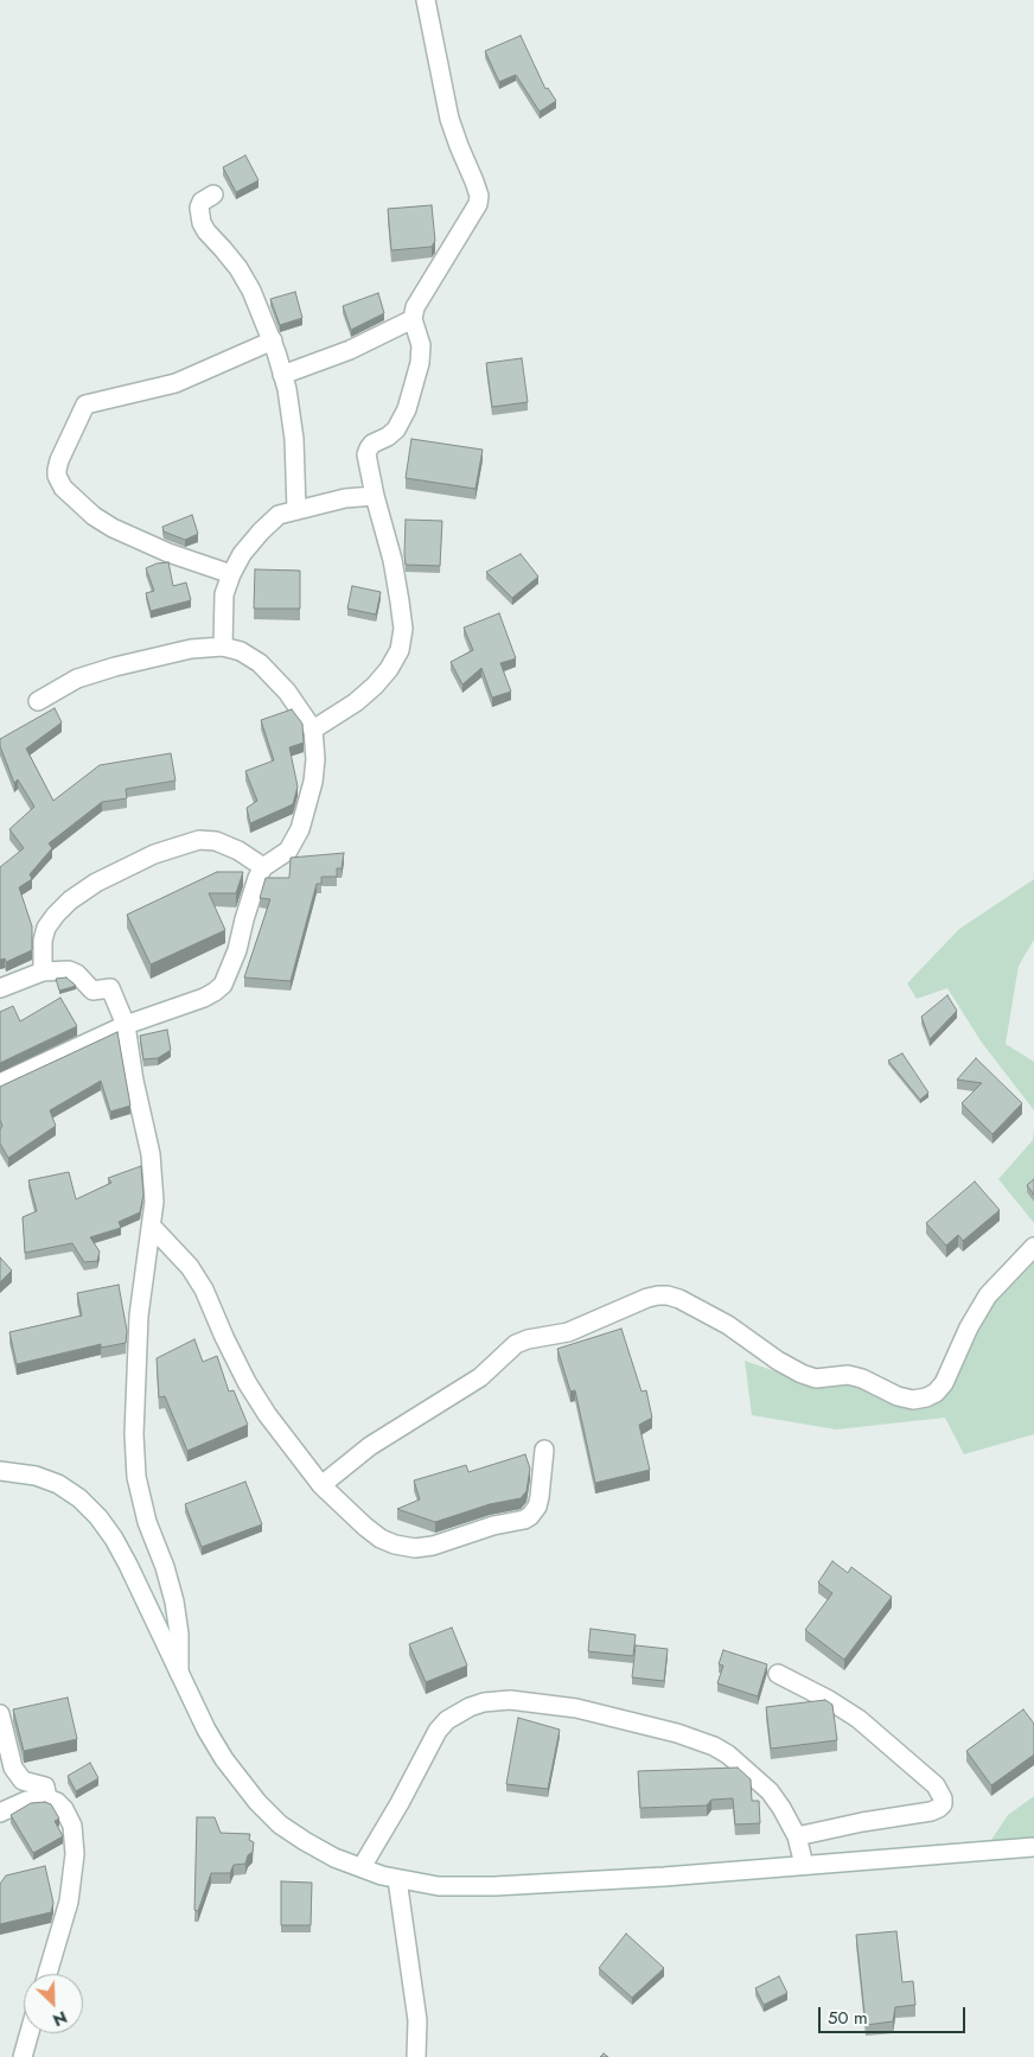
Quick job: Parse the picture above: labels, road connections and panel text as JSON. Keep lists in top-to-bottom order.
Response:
{
  "scale_bar": "50 m",
  "north": "bottom right"
}
